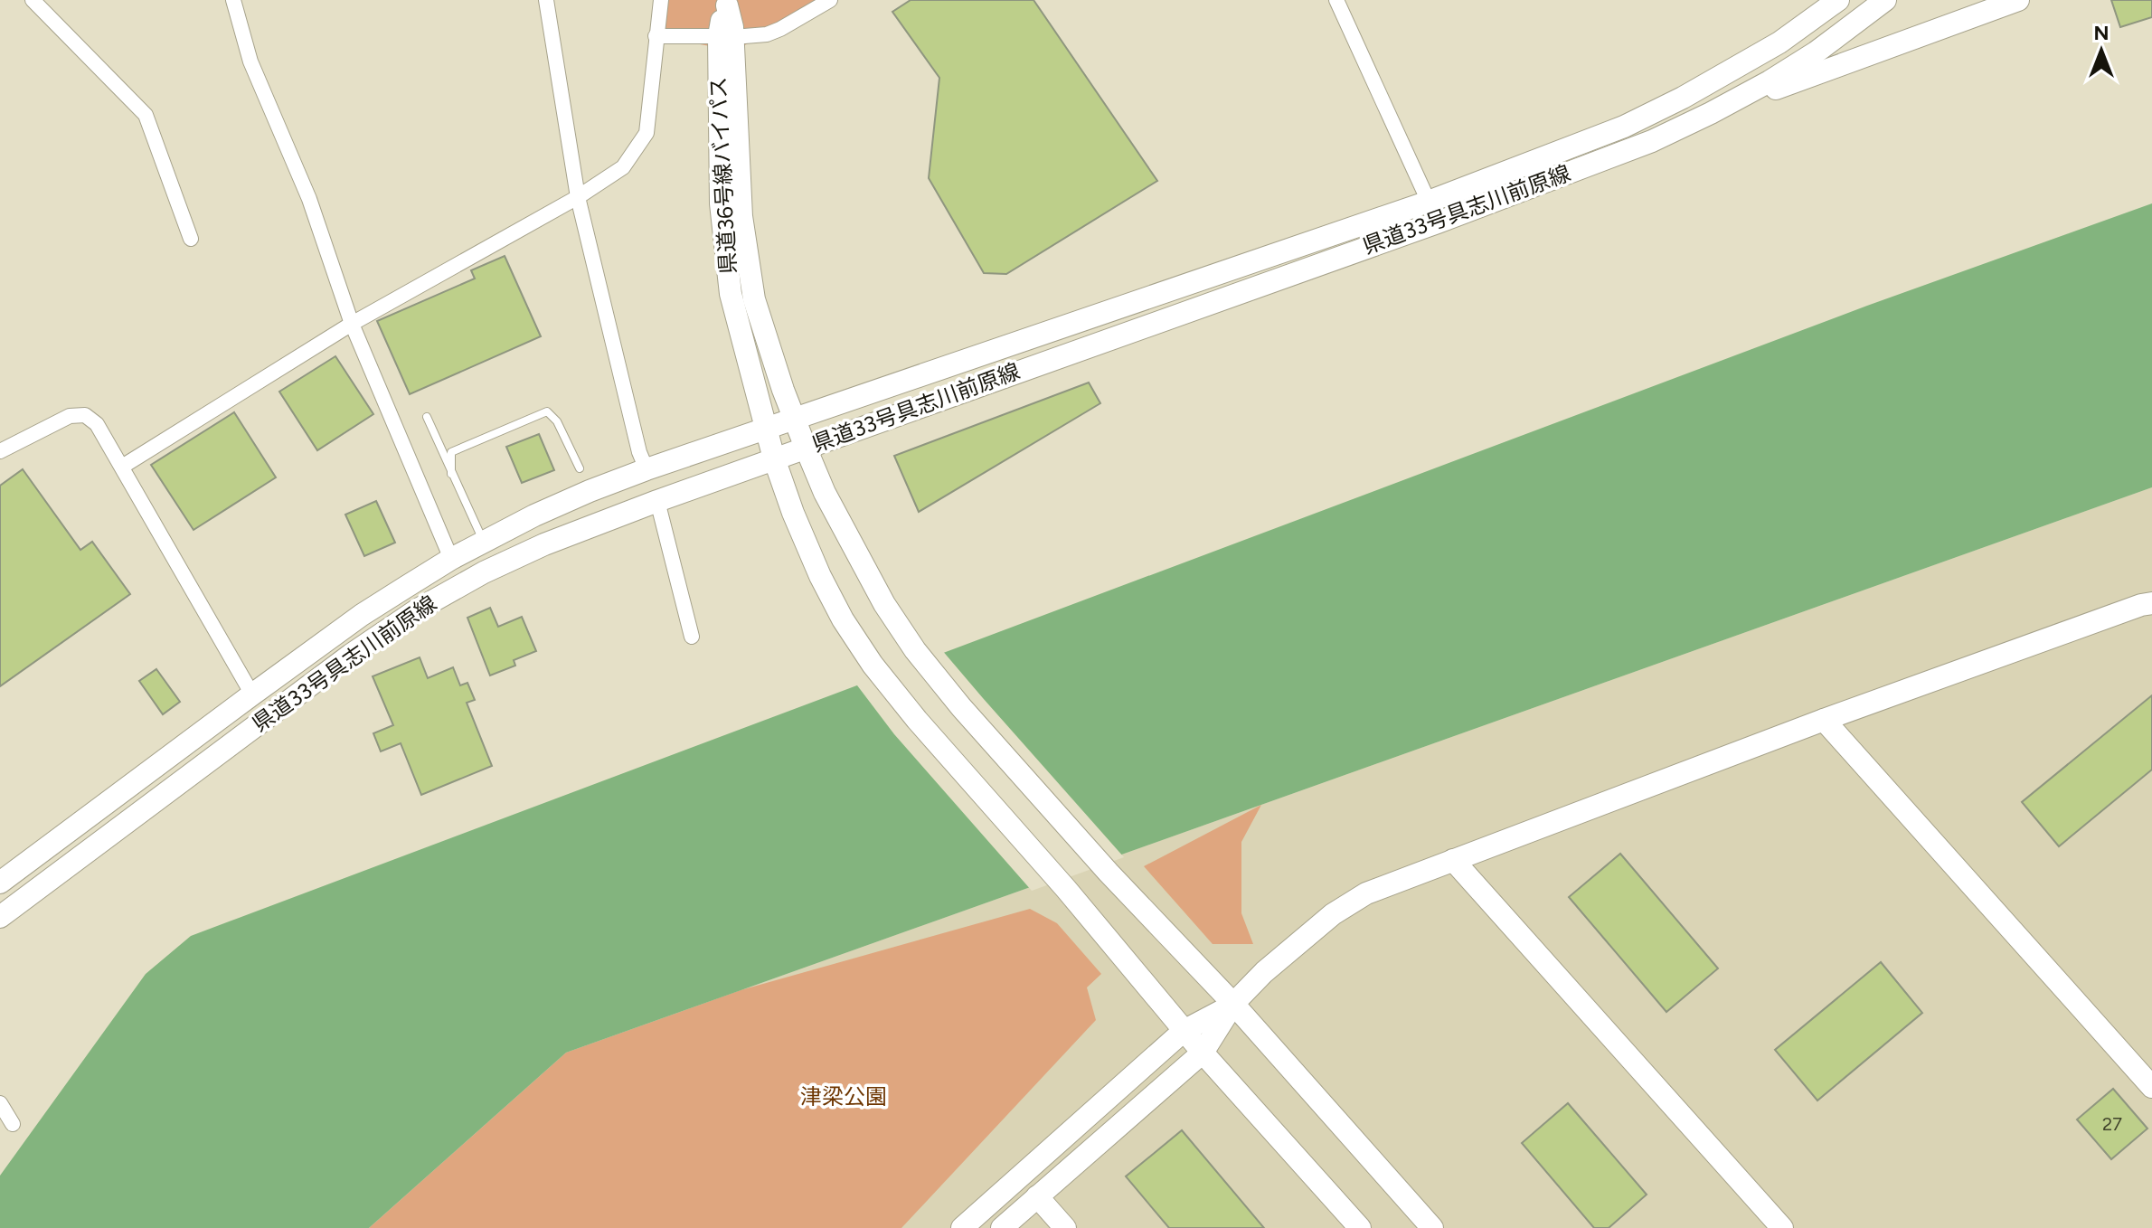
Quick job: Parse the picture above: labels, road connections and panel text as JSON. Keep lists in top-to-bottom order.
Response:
{
  "streets": {
    "main road": ["県道36号線バイパス", "県道33号具志川前原線"]
  },
  "crossings": [
    ["県道36号線バイパス", "県道33号具志川前原線"]
  ],
  "parks": ["津梁公園"],
  "house_numbers": ["27"],
  "north": "top"
}
